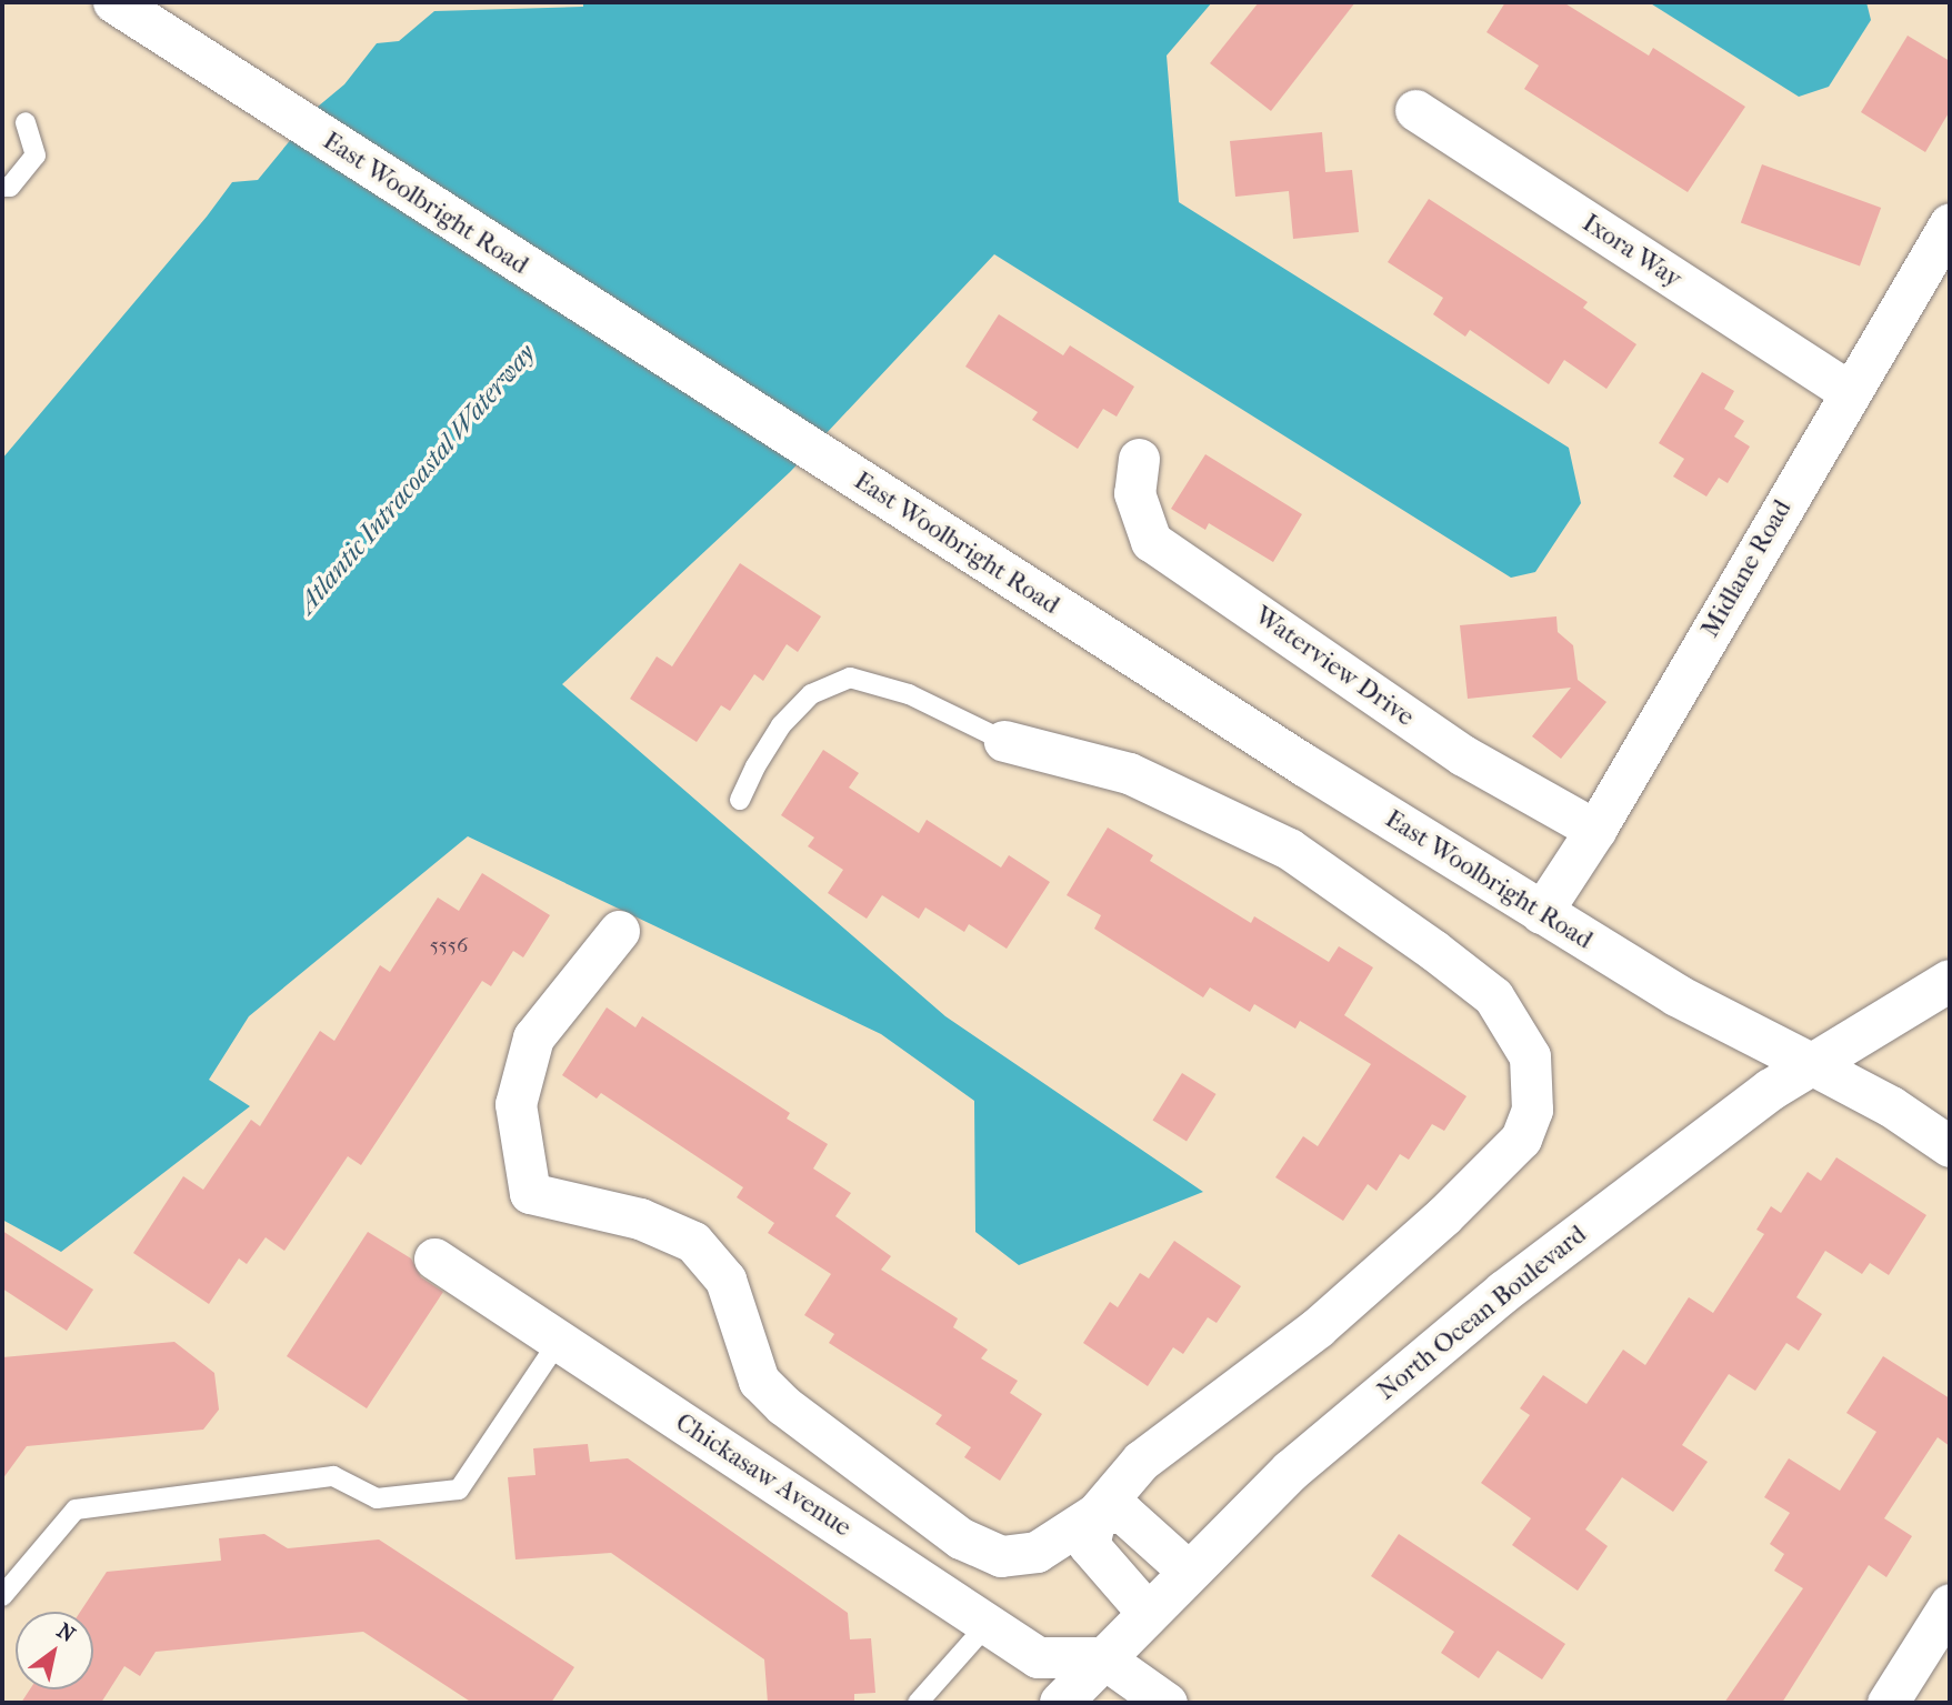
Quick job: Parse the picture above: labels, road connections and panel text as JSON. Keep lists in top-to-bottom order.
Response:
{
  "streets": {
    "main road": ["East Woolbright Road", "North Ocean Boulevard"],
    "street": [
      "Ixora Way",
      "Midlane Road",
      "Waterview Drive",
      "Chickasaw Avenue"
    ]
  },
  "crossings": [
    ["East Woolbright Road", "Midlane Road"],
    ["East Woolbright Road", "North Ocean Boulevard"],
    ["Ixora Way", "Midlane Road"],
    ["Midlane Road", "Waterview Drive"],
    ["North Ocean Boulevard", "Chickasaw Avenue"]
  ],
  "water": ["Atlantic Intracoastal Waterway"],
  "house_numbers": ["5556"],
  "north": "top right"
}
